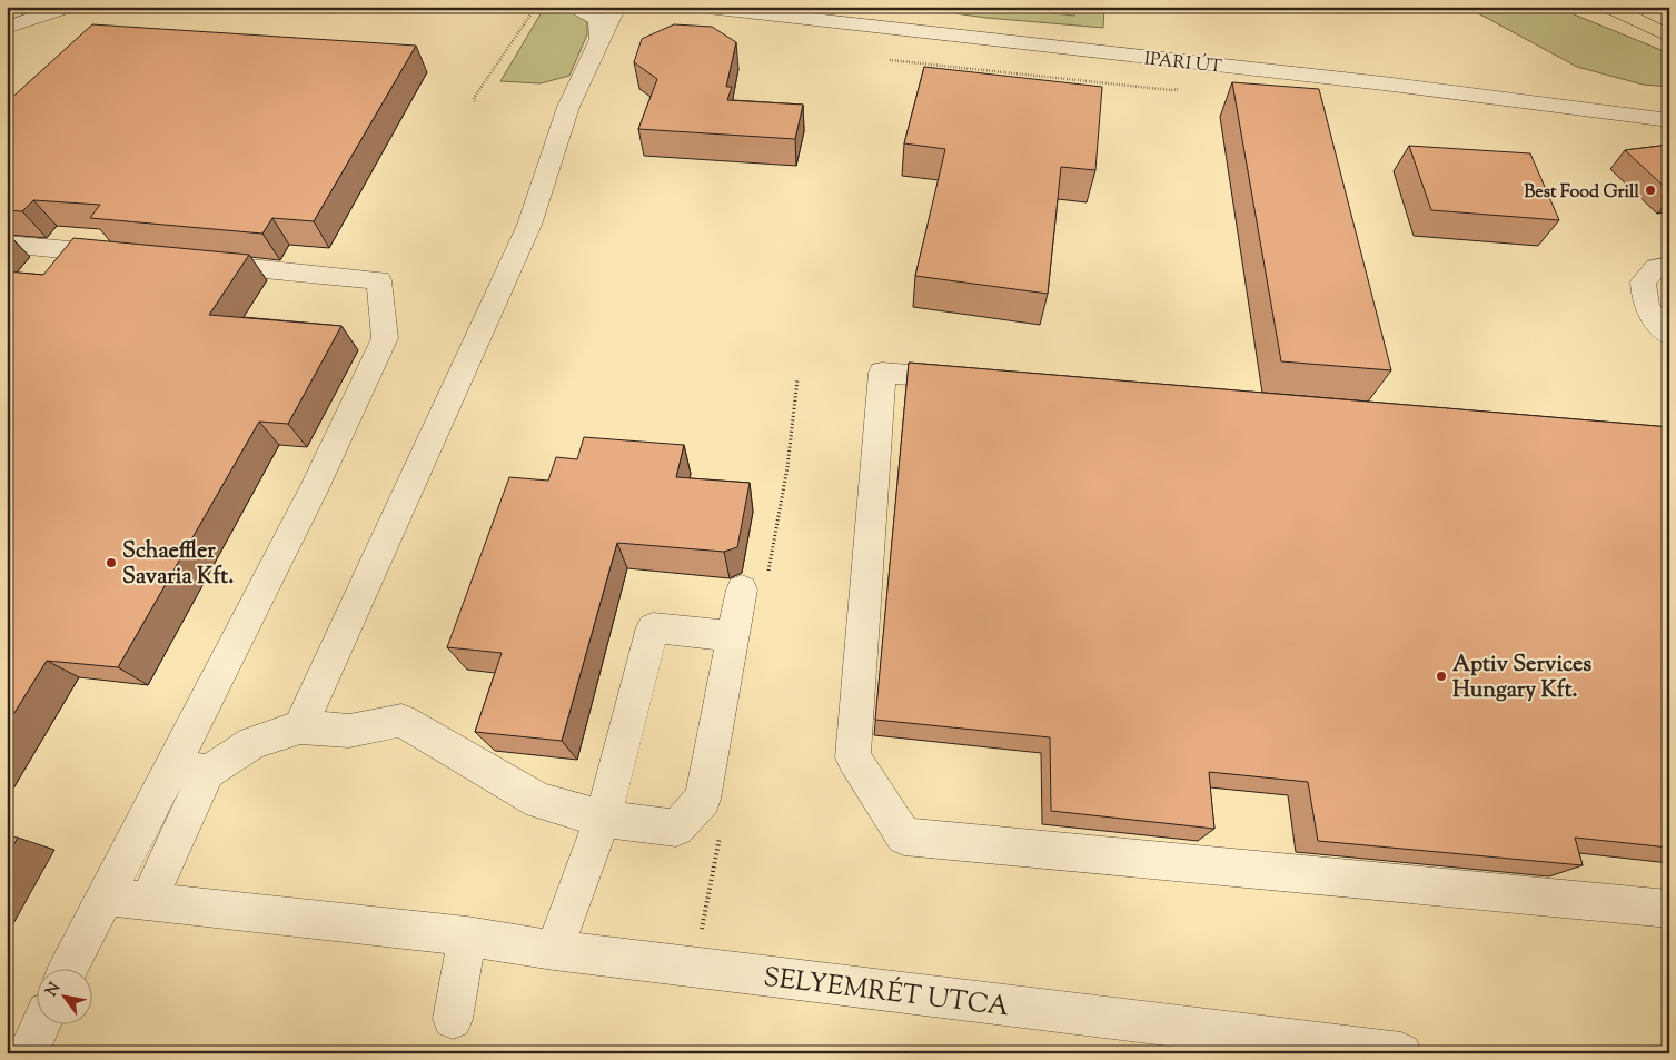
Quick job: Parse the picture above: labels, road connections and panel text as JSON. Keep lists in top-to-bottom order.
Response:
{
  "streets": {
    "street": ["IPARI ÚT", "SELYEMRÉT UTCA"]
  },
  "places": ["Best Food Grill", "Schaeffler Savaria Kft.", "Aptiv Services Hungary Kft."],
  "north": "top left"
}
